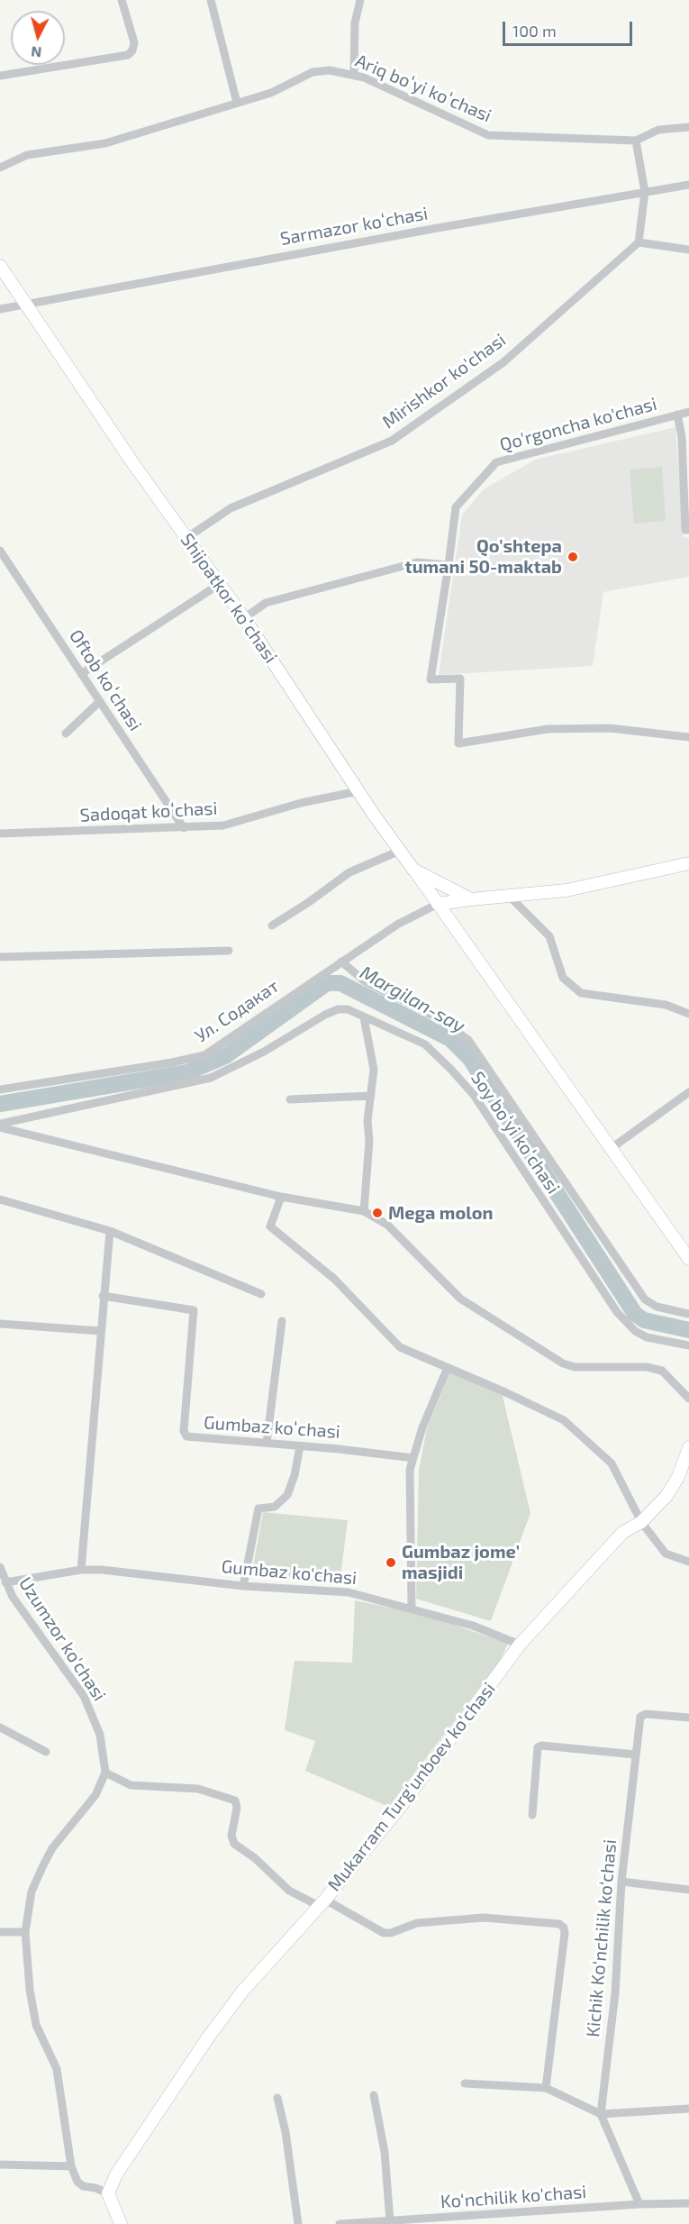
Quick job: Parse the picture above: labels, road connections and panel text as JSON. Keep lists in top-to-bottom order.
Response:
{
  "streets": {
    "street": [
      "Ariq boʻyi koʻchasi",
      "Sarmazor koʻchasi",
      "Mirishkor ko'chasi",
      "Qo'rgoncha ko'chasi",
      "Shijoatkor koʻchasi",
      "Oftob koʻchasi",
      "Sadoqat koʻchasi",
      "Ул. Содакат",
      "Soy boʻyi koʻchasi",
      "Gumbaz koʻchasi",
      "Gumbaz ko'chasi",
      "Uzumzor ko'chasi",
      "Mukarram Turg'unboev ko'chasi",
      "Kichik Ko‘nchilik ko‘chasi",
      "Ko‘nchilik ko'chasi"
    ]
  },
  "crossings": [
    ["Sarmazor koʻchasi", "Shijoatkor koʻchasi"],
    ["Mirishkor ko'chasi", "Shijoatkor koʻchasi"],
    ["Shijoatkor koʻchasi", "Sadoqat koʻchasi"],
    ["Oftob koʻchasi", "Sadoqat koʻchasi"],
    ["Gumbaz ko'chasi", "Uzumzor ko'chasi"],
    ["Gumbaz ko'chasi", "Mukarram Turg'unboev ko'chasi"]
  ],
  "water": ["Margilan-say"],
  "places": ["Qo'shtepa tumani 50-maktab", "Mega molon", "Gumbaz jome' masjidi"],
  "scale_bar": "100 m",
  "north": "bottom"
}
